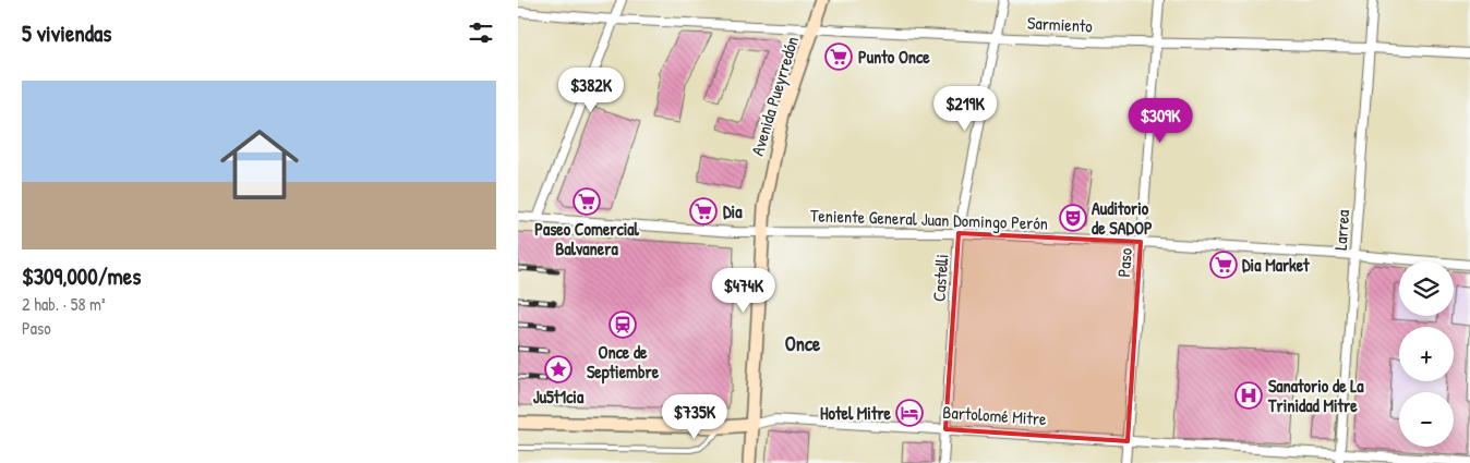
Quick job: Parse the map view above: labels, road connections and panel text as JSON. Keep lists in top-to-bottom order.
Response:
{
  "streets": {
    "main road": ["Avenida Pueyrredón", "Bartolomé Mitre"],
    "street": [
      "Sarmiento",
      "Teniente General Juan Domingo Perón",
      "Larrea",
      "Paso",
      "Castelli"
    ]
  },
  "crossings": [
    ["Sarmiento", "Avenida Pueyrredón"],
    ["Sarmiento", "Larrea"],
    ["Sarmiento", "Paso"],
    ["Sarmiento", "Castelli"],
    ["Avenida Pueyrredón", "Teniente General Juan Domingo Perón"],
    ["Avenida Pueyrredón", "Bartolomé Mitre"],
    ["Teniente General Juan Domingo Perón", "Larrea"],
    ["Teniente General Juan Domingo Perón", "Paso"],
    ["Teniente General Juan Domingo Perón", "Castelli"],
    ["Larrea", "Bartolomé Mitre"],
    ["Paso", "Bartolomé Mitre"],
    ["Castelli", "Bartolomé Mitre"]
  ],
  "districts": ["Once"],
  "places": {
    "supermarket": [
      "Punto Once",
      "Paseo Comercial Balvanera",
      "Dia",
      "Dia Market"
    ],
    "theatre": ["Auditorio de SADOP"],
    "station": ["Once de Septiembre"],
    "place": ["Ju5t1cia"],
    "hospital": ["Sanatorio de La Trinidad Mitre"],
    "hotel": ["Hotel Mitre"]
  },
  "page": {
    "heading": "5 viviendas",
    "list": [
      {
        "name": "$309,000/mes",
        "note": "2 hab. · 58 m² · Paso"
      }
    ],
    "price": [
      "$382K",
      "$219K",
      "$309K",
      "$474K",
      "$735K"
    ],
    "map_buttons": ["+", "−"]
  }
}
